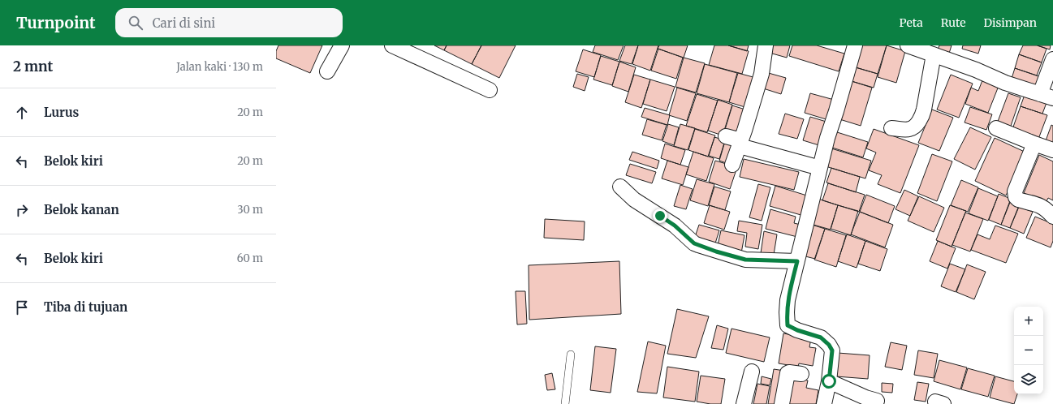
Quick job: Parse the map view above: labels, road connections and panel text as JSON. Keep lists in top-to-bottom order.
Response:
{
  "page": {
    "header": "Turnpoint",
    "search": "Cari di sini",
    "nav": ["Peta", "Rute", "Disimpan"],
    "heading": ["2 mnt", "Jalan kaki · 130 m"],
    "list": [
      ["Lurus", "20 m"],
      ["Belok kiri", "20 m"],
      ["Belok kanan", "30 m"],
      ["Belok kiri", "60 m"],
      "Tiba di tujuan"
    ],
    "map_buttons": ["+", "−"]
  }
}
